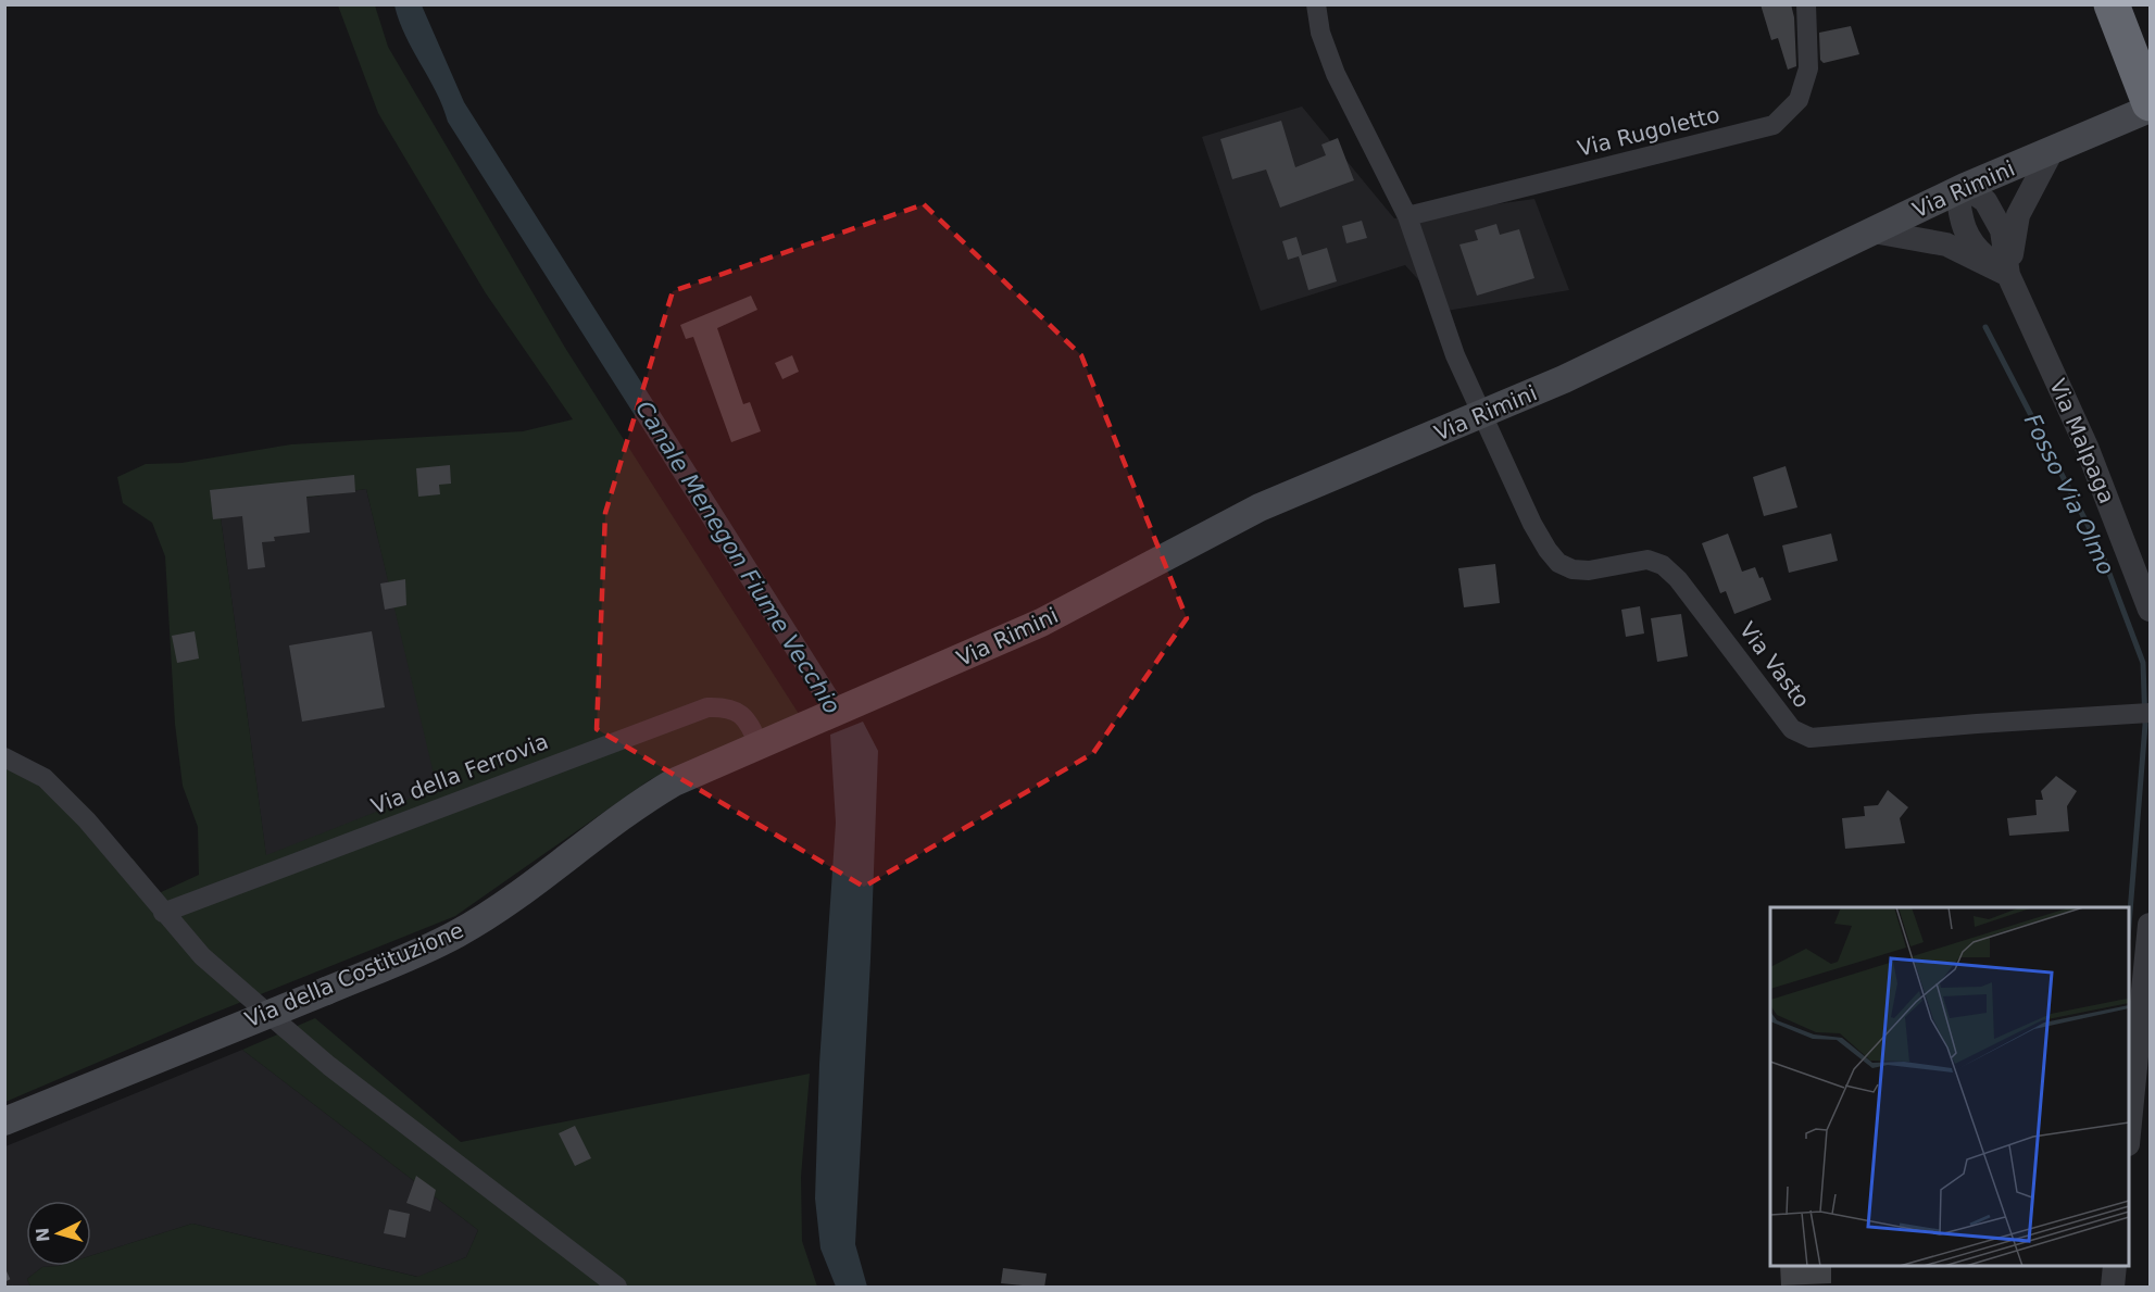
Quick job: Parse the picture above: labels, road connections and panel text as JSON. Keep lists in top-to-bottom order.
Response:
{
  "streets": {
    "main road": ["Via Rimini", "Via della Costituzione"],
    "street": [
      "Via Rugoletto",
      "Via Malpaga",
      "Via Vasto",
      "Via della Ferrovia"
    ]
  },
  "crossings": [
    ["Via Rimini", "Via Vasto"],
    ["Via Rimini", "Via della Costituzione"],
    ["Via della Ferrovia", "Via della Costituzione"]
  ],
  "water": ["Fosso Via Olmo", "Canale Menegon Fiume Vecchio"],
  "north": "left"
}
